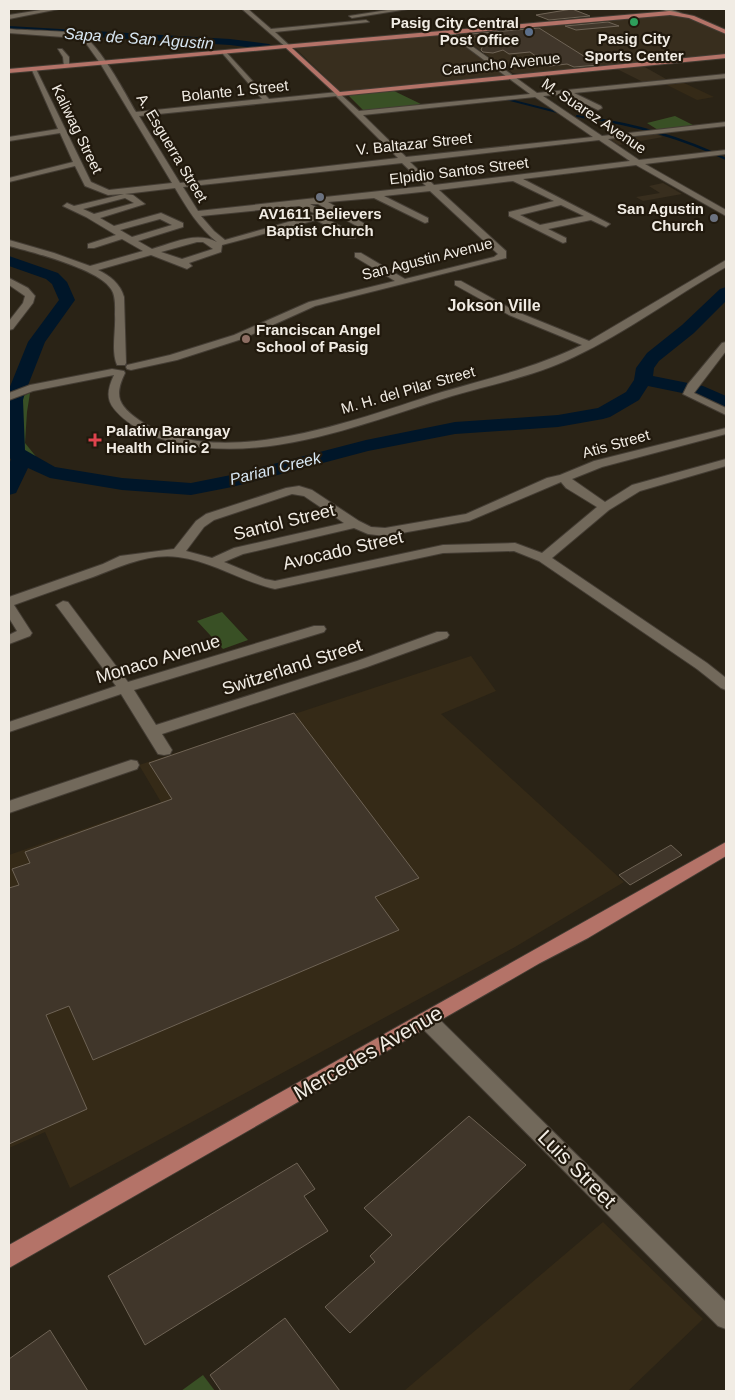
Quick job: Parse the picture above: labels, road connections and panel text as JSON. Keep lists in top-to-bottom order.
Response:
{
  "streets": {
    "main road": ["Caruncho Avenue", "San Agustin Avenue", "Mercedes Avenue"],
    "street": [
      "Bolante 1 Street",
      "M. Suarez Avenue",
      "Kaliwag Street",
      "V. Baltazar Street",
      "A. Esguerra Street",
      "Elpidio Santos Street",
      "M. H. del Pilar Street",
      "Atis Street",
      "Santol Street",
      "Avocado Street",
      "Monaco Avenue",
      "Switzerland Street",
      "Luis Street"
    ]
  },
  "crossings": [
    ["Caruncho Avenue", "Bolante 1 Street"],
    ["Caruncho Avenue", "M. Suarez Avenue"],
    ["Caruncho Avenue", "San Agustin Avenue"],
    ["Bolante 1 Street", "A. Esguerra Street"],
    ["Bolante 1 Street", "San Agustin Avenue"],
    ["M. Suarez Avenue", "V. Baltazar Street"],
    ["M. Suarez Avenue", "Elpidio Santos Street"],
    ["Kaliwag Street", "V. Baltazar Street"],
    ["V. Baltazar Street", "A. Esguerra Street"],
    ["V. Baltazar Street", "San Agustin Avenue"],
    ["A. Esguerra Street", "Elpidio Santos Street"],
    ["Elpidio Santos Street", "San Agustin Avenue"],
    ["San Agustin Avenue", "M. H. del Pilar Street"],
    ["Atis Street", "Santol Street"],
    ["Santol Street", "Avocado Street"],
    ["Mercedes Avenue", "Luis Street"]
  ],
  "districts": ["Jokson Ville"],
  "water": ["Sapa de San Agustin", "Parian Creek"],
  "places": {
    "other": [
      "Pasig City Sports Center",
      "Pasig City Central Post Office",
      "AV1611 Believers Baptist Church",
      "San Agustin Church",
      "Franciscan Angel School of Pasig"
    ],
    "health": ["Palatiw Barangay Health Clinic 2"]
  }
}
